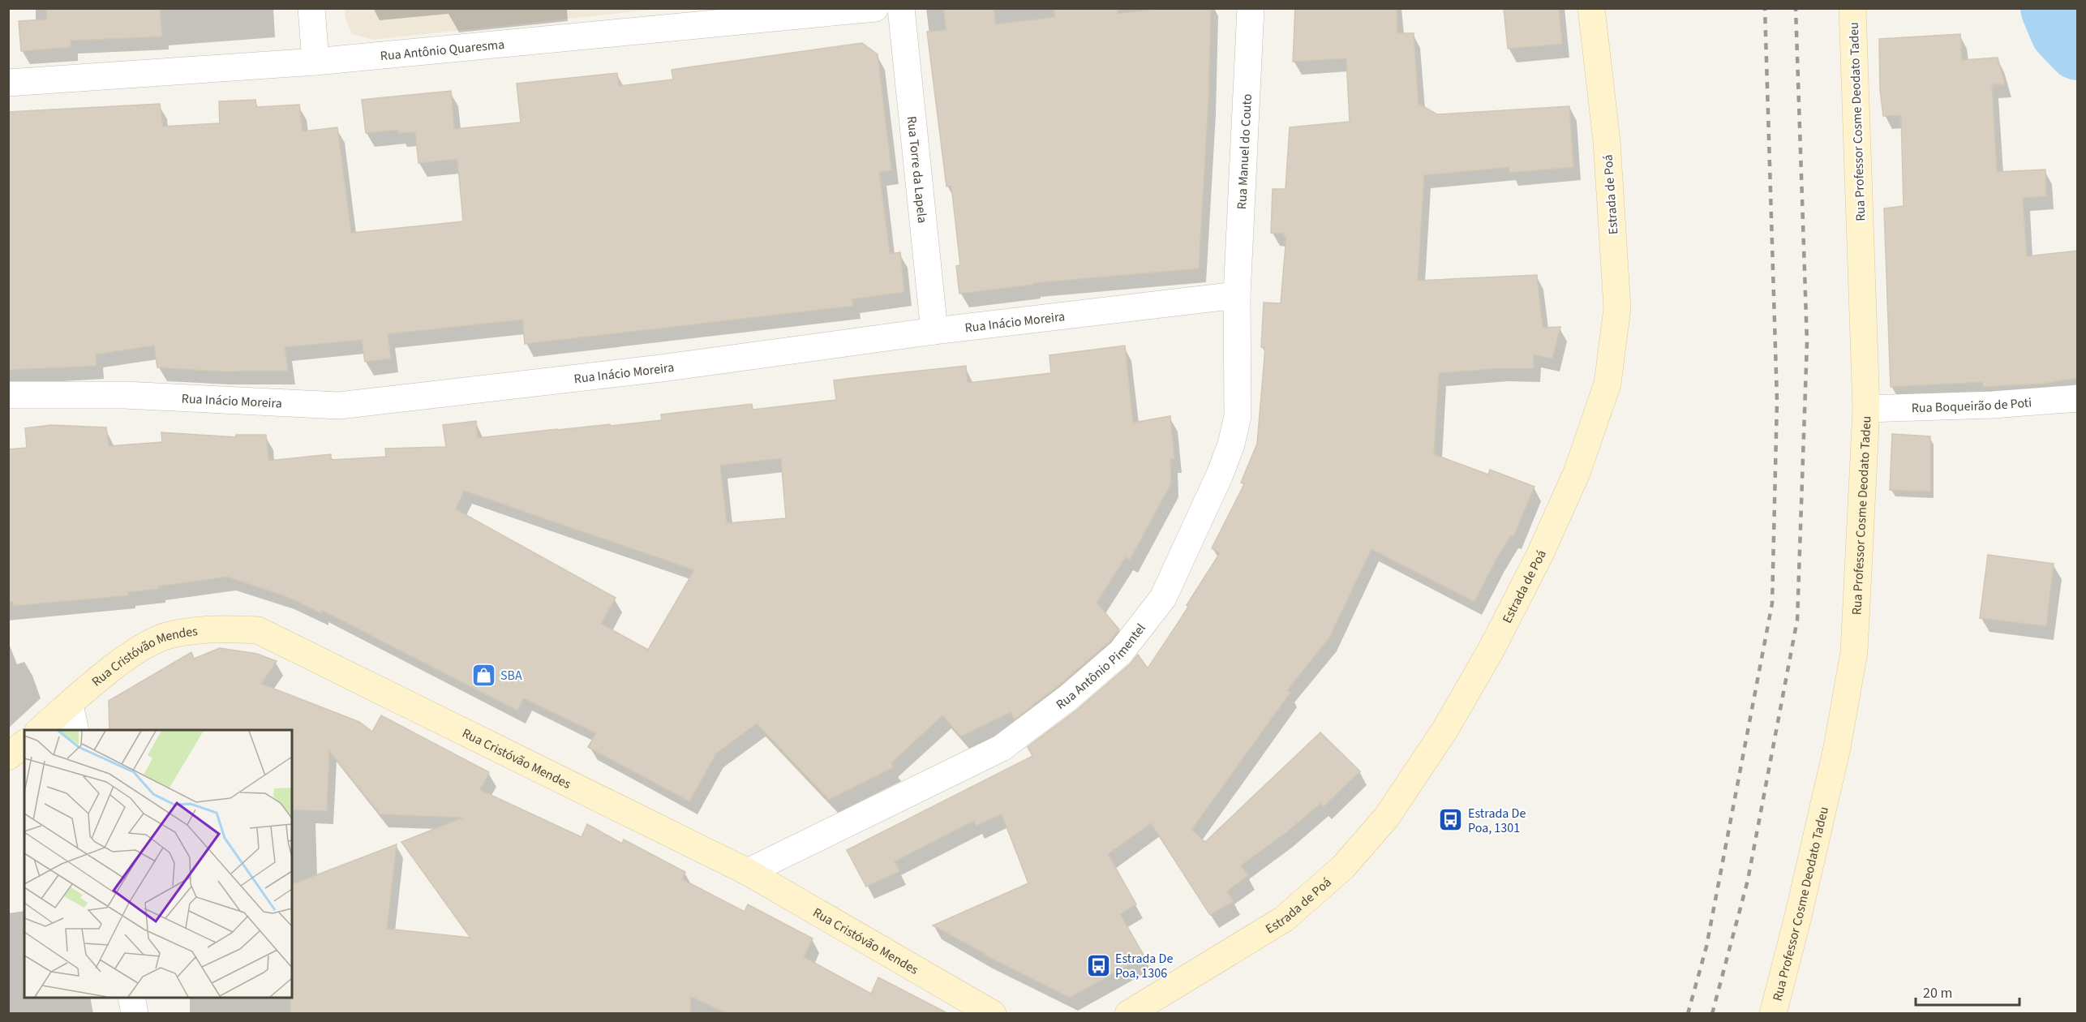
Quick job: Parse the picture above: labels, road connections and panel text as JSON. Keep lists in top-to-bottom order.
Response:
{
  "streets": {
    "main road": ["Rua Professor Cosme Deodato Tadeu", "Estrada de Poá", "Rua Cristóvão Mendes"],
    "street": [
      "Rua Antônio Quaresma",
      "Rua Manuel do Couto",
      "Rua Torre da Lapela",
      "Rua Inácio Moreira",
      "Rua Boqueirão de Poti",
      "Rua Antônio Pimentel"
    ]
  },
  "crossings": [
    ["Rua Professor Cosme Deodato Tadeu", "Rua Boqueirão de Poti"],
    ["Rua Manuel do Couto", "Rua Inácio Moreira"],
    ["Rua Manuel do Couto", "Rua Antônio Pimentel"],
    ["Rua Torre da Lapela", "Rua Inácio Moreira"],
    ["Rua Inácio Moreira", "Rua Antônio Pimentel"],
    ["Rua Cristóvão Mendes", "Rua Antônio Pimentel"]
  ],
  "places": {
    "shop": ["SBA"],
    "bus stop": ["Estrada De Poa, 1301", "Estrada De Poa, 1306"]
  },
  "scale_bar": "20 m"
}
